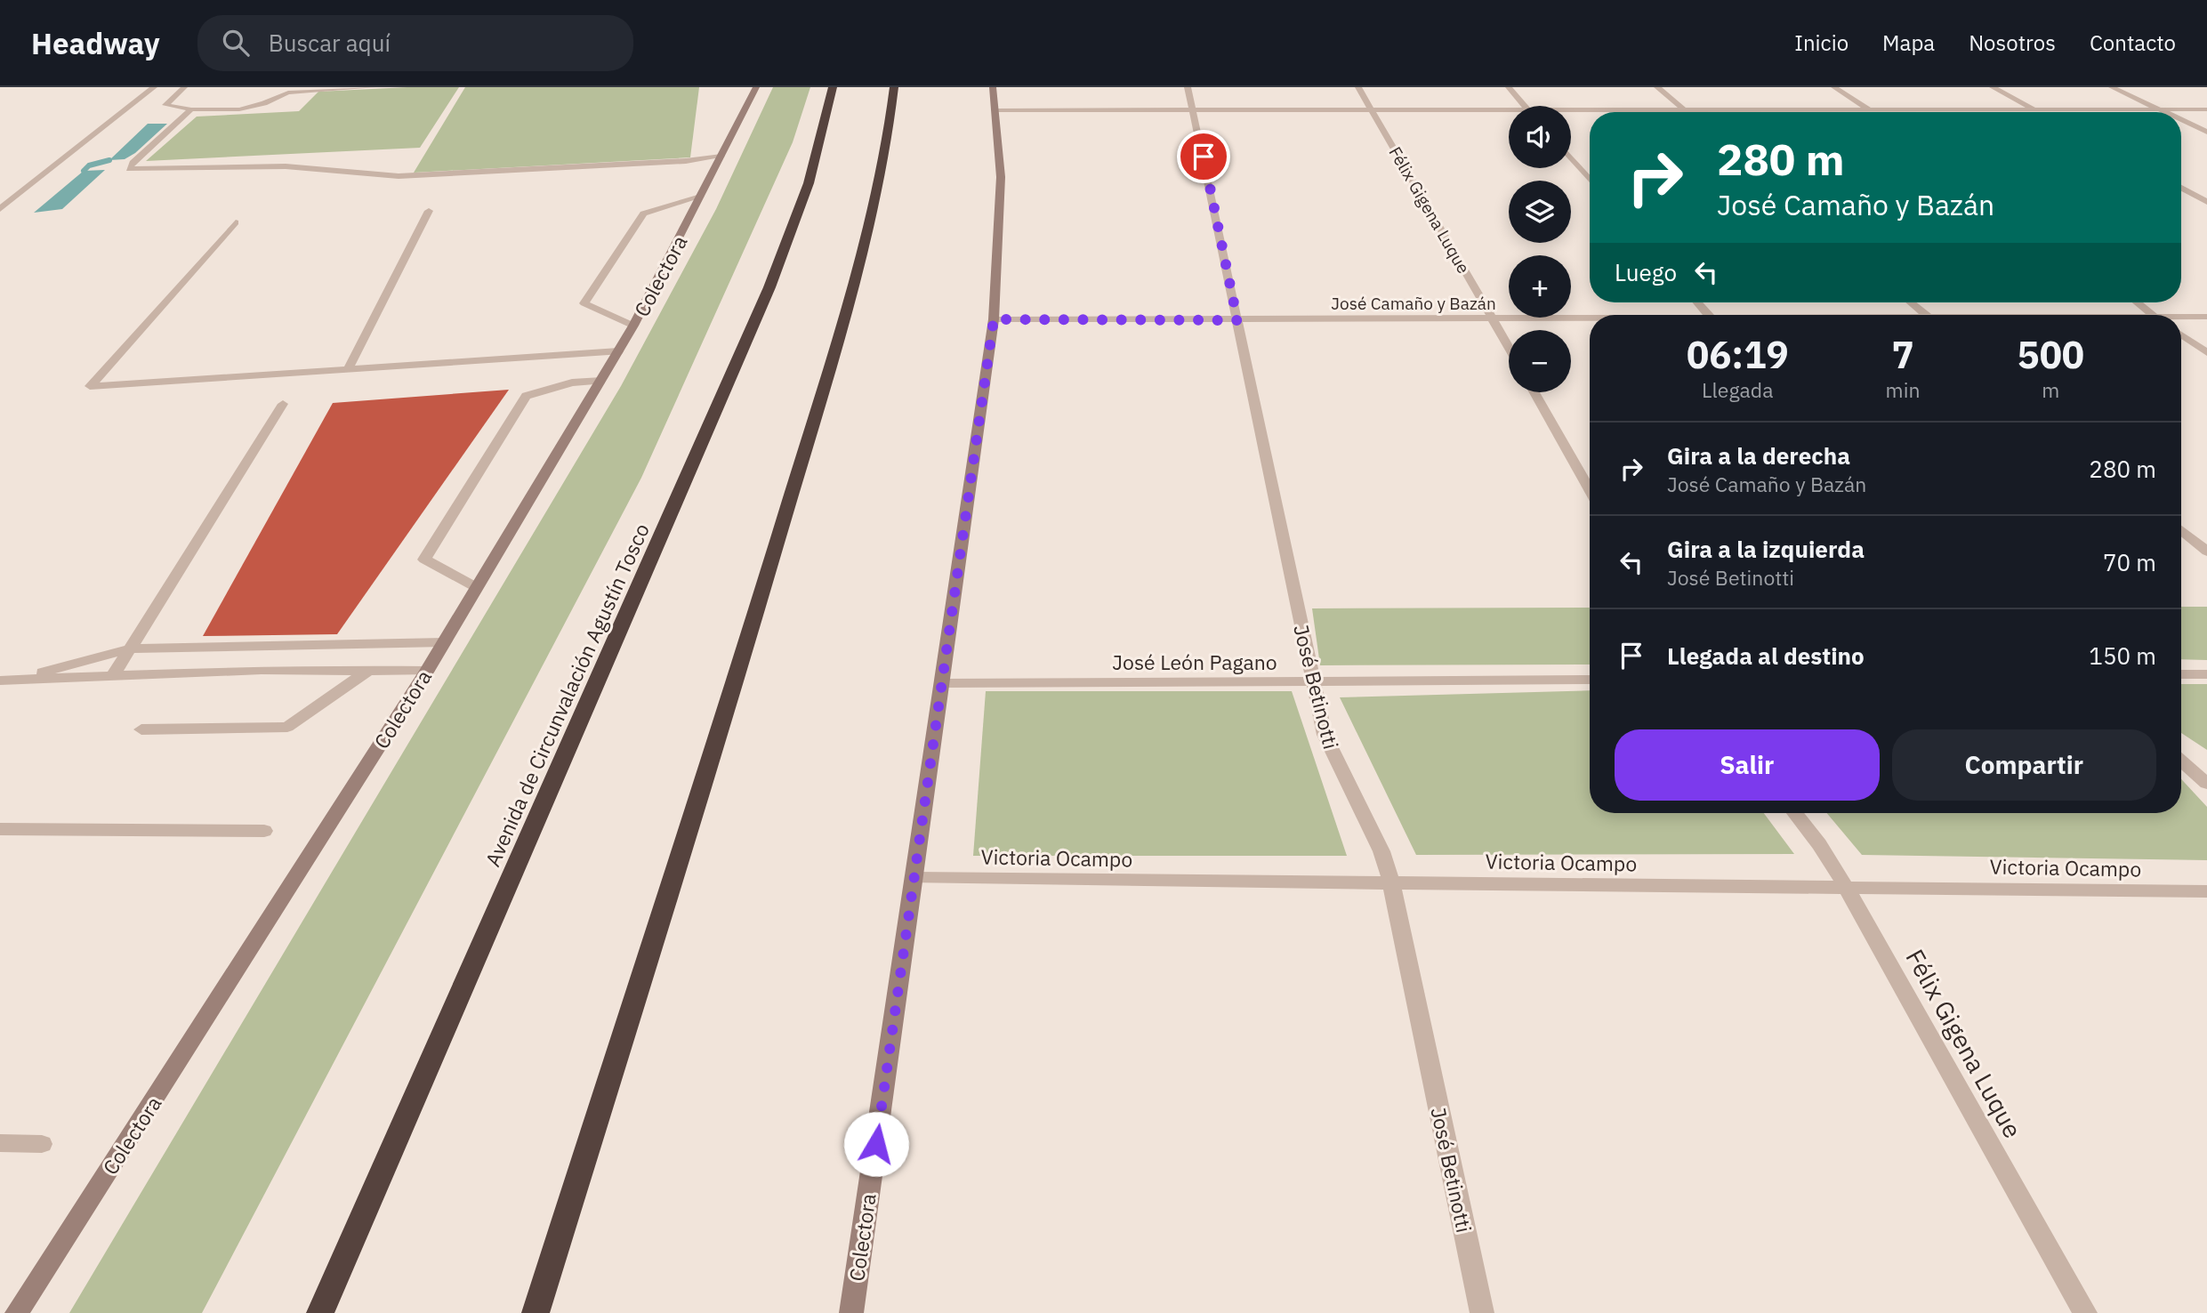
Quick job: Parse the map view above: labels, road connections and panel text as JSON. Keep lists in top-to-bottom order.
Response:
{
  "streets": {
    "highway": ["Avenida de Circunvalación Agustín Tosco"],
    "street": [
      "Félix Gigena Luque",
      "Colectora",
      "José Camaño y Bazán",
      "José León Pagano",
      "José Betinotti",
      "Victoria Ocampo"
    ]
  },
  "crossings": [
    ["Félix Gigena Luque", "José Camaño y Bazán"],
    ["Félix Gigena Luque", "Victoria Ocampo"],
    ["Colectora", "José Camaño y Bazán"],
    ["Colectora", "José León Pagano"],
    ["Colectora", "Victoria Ocampo"],
    ["José Camaño y Bazán", "José Betinotti"],
    ["José León Pagano", "José Betinotti"],
    ["José Betinotti", "Victoria Ocampo"]
  ],
  "page": {
    "header": "Headway",
    "search": "Buscar aquí",
    "nav": [
      "Inicio",
      "Mapa",
      "Nosotros",
      "Contacto"
    ],
    "map_buttons": ["+", "−"],
    "turn": ["280 m", "José Camaño y Bazán"],
    "then": "Luego",
    "eta": [
      "06:19",
      "Llegada",
      "7",
      "min",
      "500",
      "m"
    ],
    "list": [
      {
        "name": "Gira a la derecha",
        "note": "José Camaño y Bazán",
        "value": "280 m"
      },
      {
        "name": "Gira a la izquierda",
        "note": "José Betinotti",
        "value": "70 m"
      },
      {
        "name": "Llegada al destino",
        "value": "150 m"
      }
    ],
    "buttons": ["Salir", "Compartir"]
  }
}
